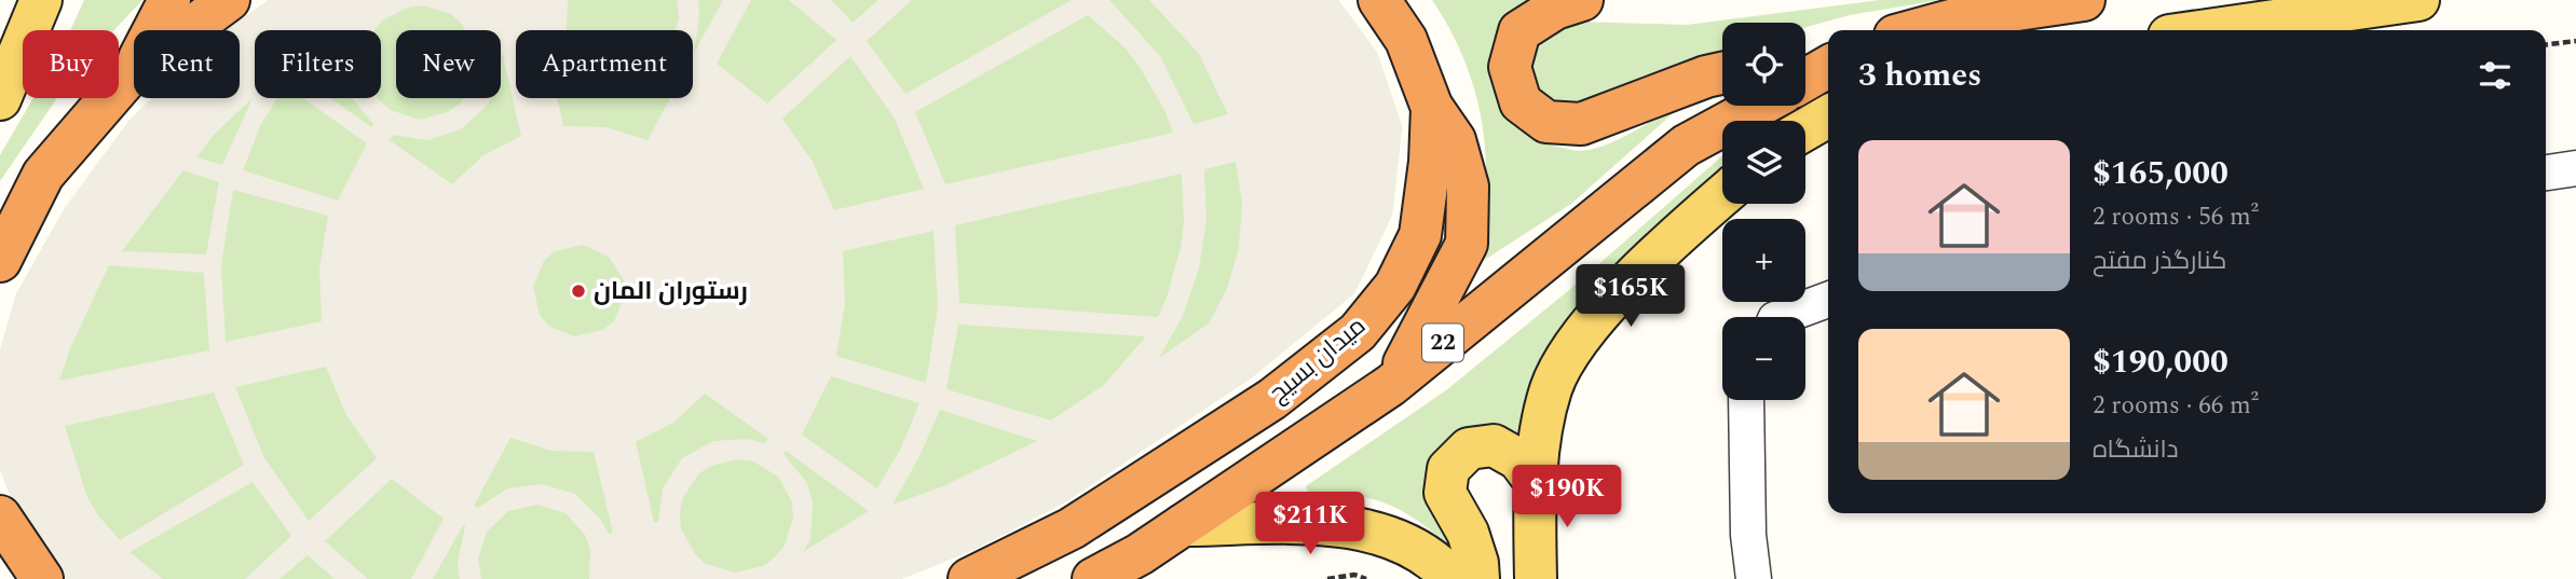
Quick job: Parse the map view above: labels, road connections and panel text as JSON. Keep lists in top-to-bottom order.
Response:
{
  "streets": {
    "highway": ["22", "میدان بسیج"]
  },
  "places": ["رستوران المان"],
  "page": {
    "map_buttons": ["+", "−"],
    "chip": [
      "Buy",
      "Rent",
      "Filters",
      "New",
      "Apartment"
    ],
    "heading": "3 homes",
    "list": [
      {
        "name": "$165,000",
        "note": "2 rooms · 56 m² · کنارگذر مفتح"
      },
      {
        "name": "$190,000",
        "note": "2 rooms · 66 m² · دانشگاه"
      }
    ],
    "price": ["$165K", "$190K", "$211K"]
  }
}
